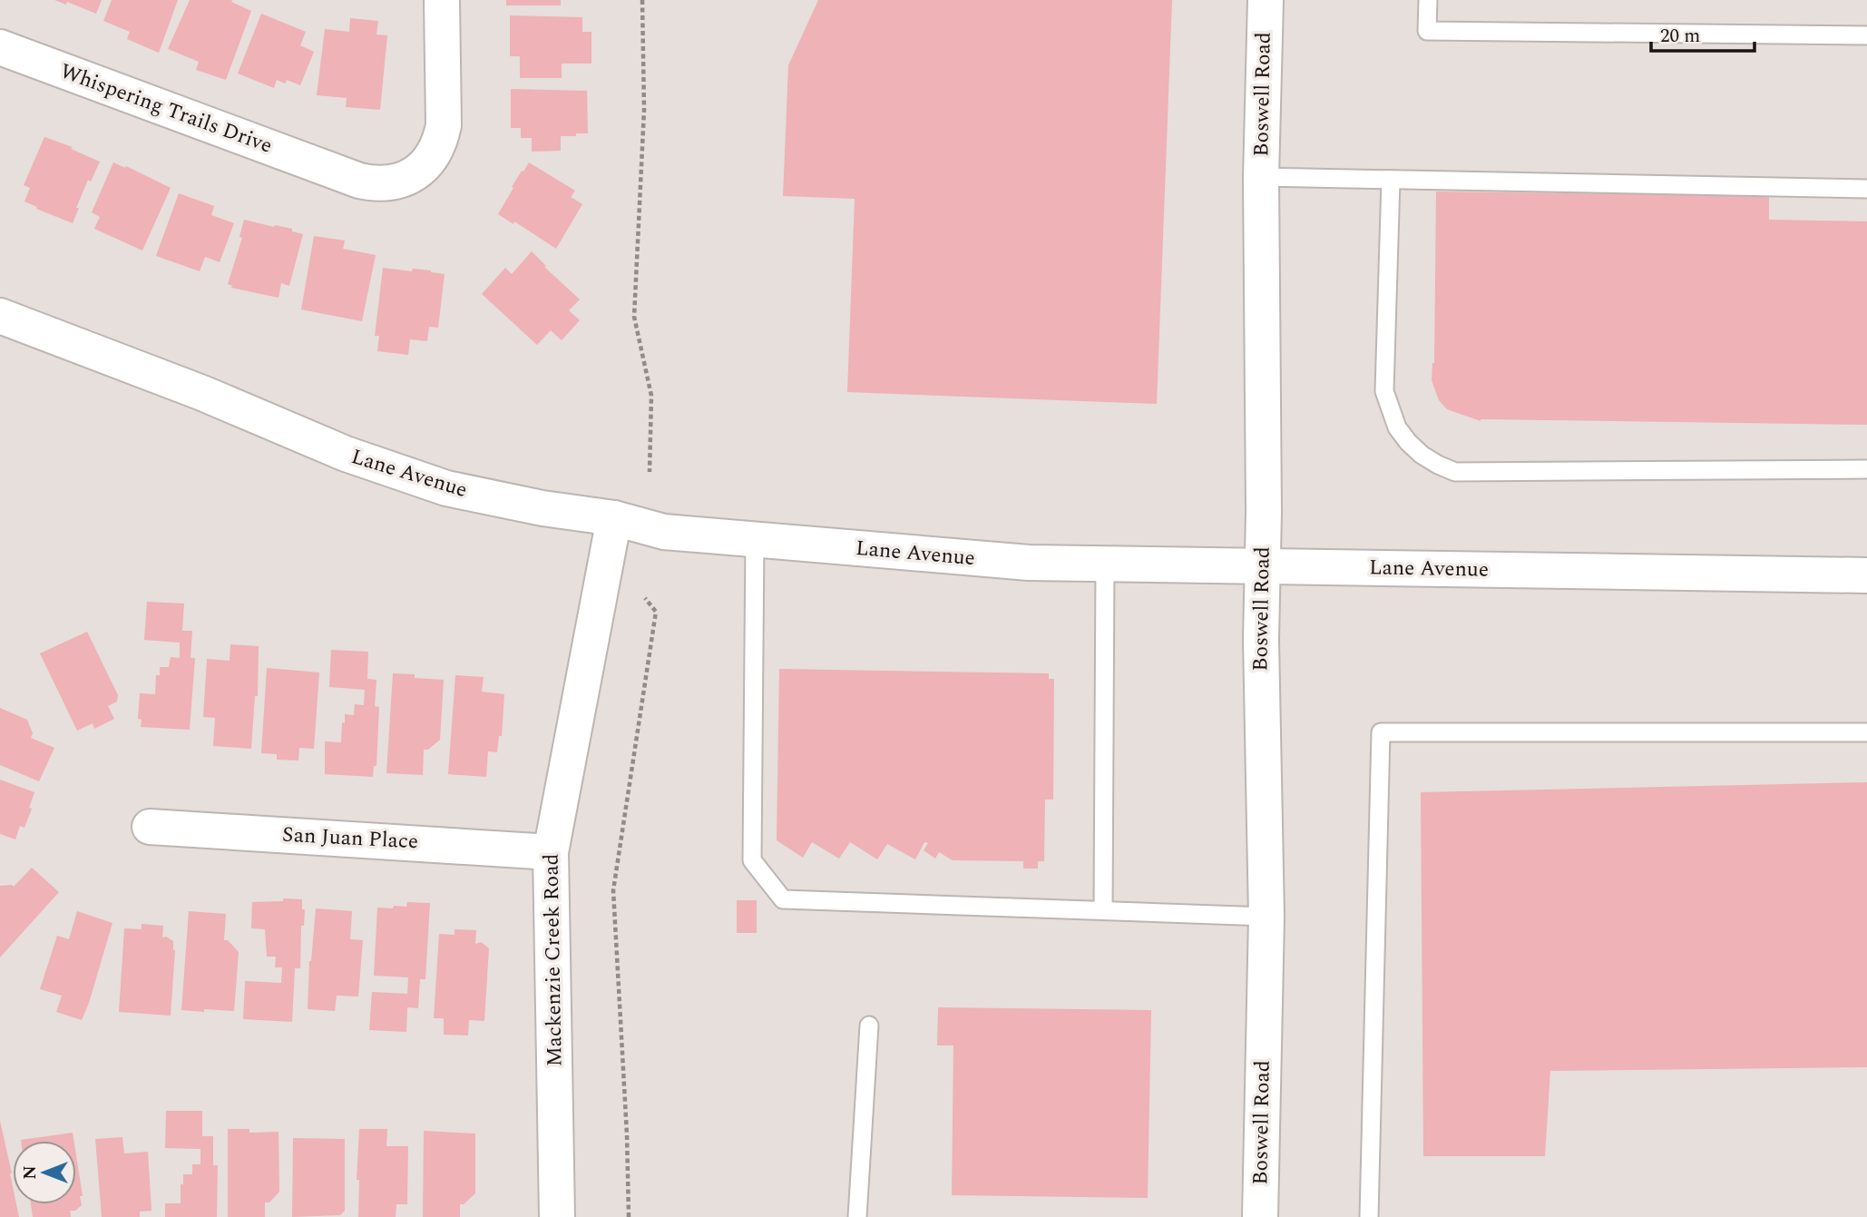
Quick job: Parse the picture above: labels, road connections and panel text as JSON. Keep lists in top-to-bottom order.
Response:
{
  "streets": {
    "street": [
      "Boswell Road",
      "Whispering Trails Drive",
      "Lane Avenue",
      "San Juan Place",
      "Mackenzie Creek Road"
    ]
  },
  "crossings": [
    ["Boswell Road", "Lane Avenue"],
    ["Lane Avenue", "Mackenzie Creek Road"],
    ["San Juan Place", "Mackenzie Creek Road"]
  ],
  "scale_bar": "20 m",
  "north": "left"
}
